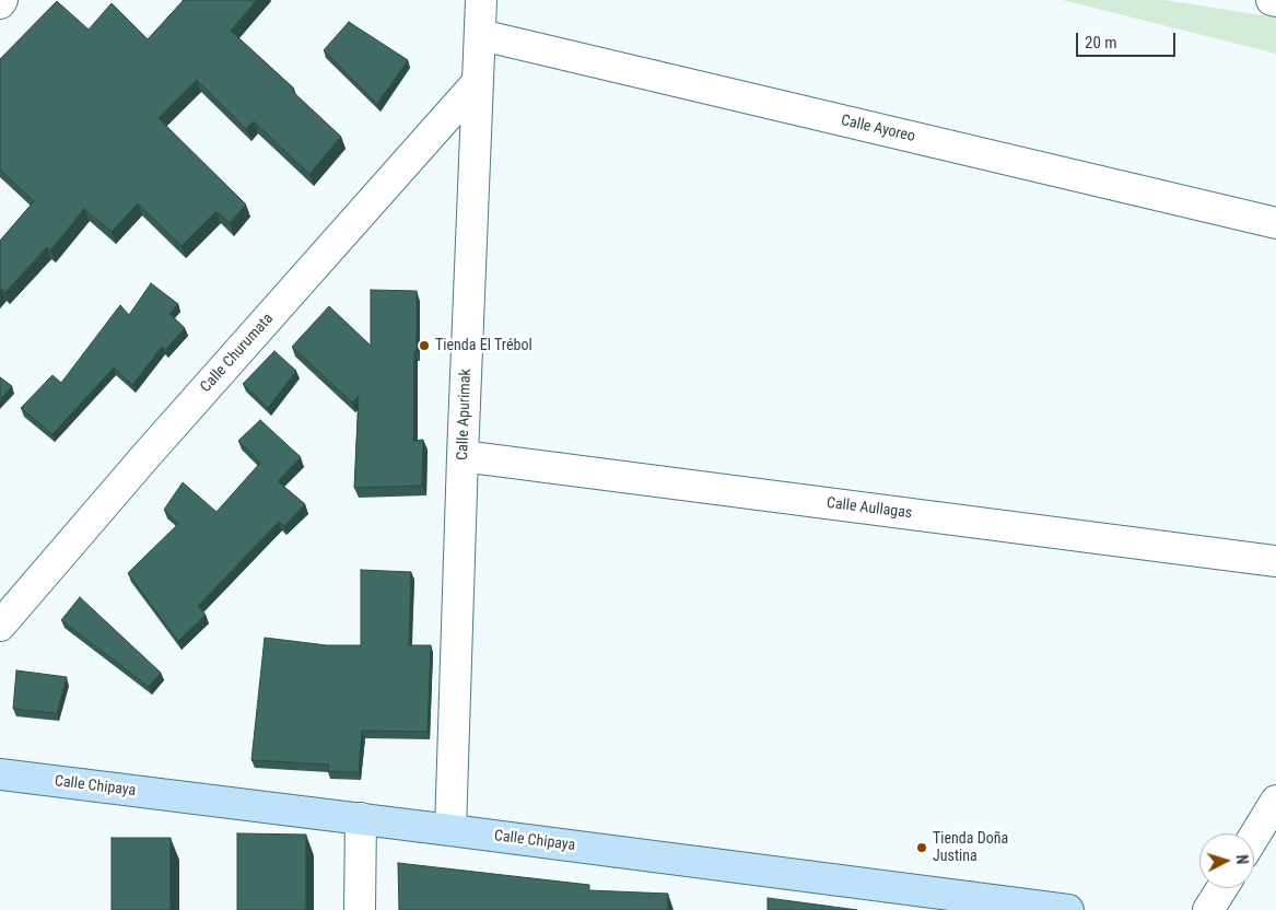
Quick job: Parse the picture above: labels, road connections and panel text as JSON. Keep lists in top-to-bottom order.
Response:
{
  "streets": {
    "street": [
      "Calle Ayoreo",
      "Calle Churumata",
      "Calle Apurimak",
      "Calle Aullagas",
      "Calle Chipaya"
    ]
  },
  "crossings": [
    ["Calle Ayoreo", "Calle Apurimak"],
    ["Calle Churumata", "Calle Apurimak"],
    ["Calle Apurimak", "Calle Aullagas"],
    ["Calle Apurimak", "Calle Chipaya"]
  ],
  "places": ["Tienda El Trébol", "Tienda Doña Justina"],
  "scale_bar": "20 m",
  "north": "right"
}
